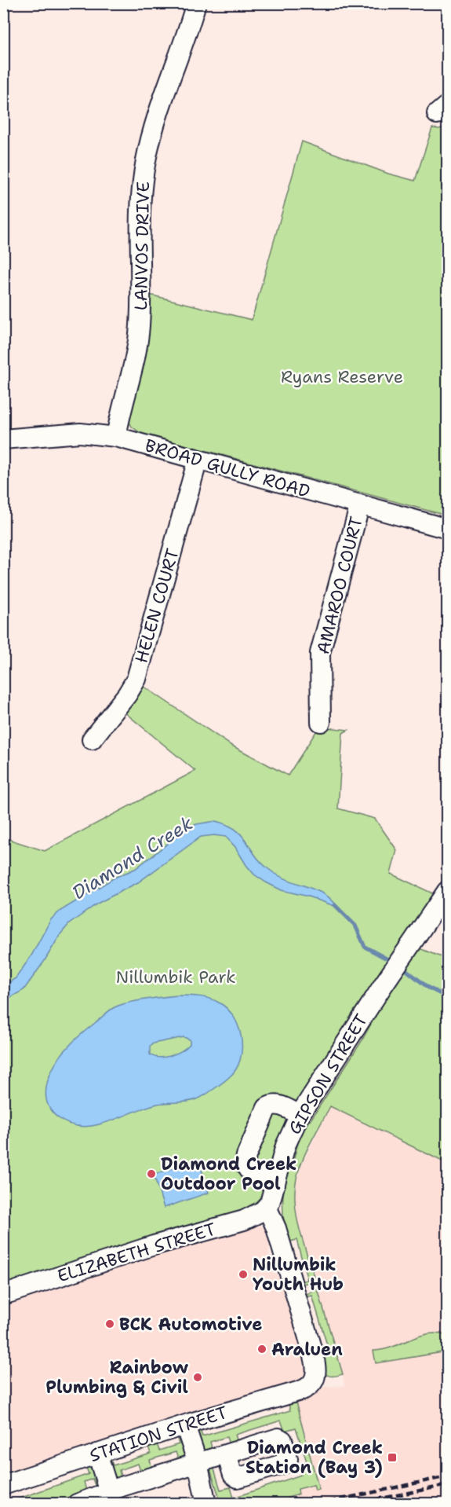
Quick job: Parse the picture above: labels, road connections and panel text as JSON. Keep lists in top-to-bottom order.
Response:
{
  "streets": {
    "street": [
      "LANVOS DRIVE",
      "BROAD GULLY ROAD",
      "AMAROO COURT",
      "HELEN COURT",
      "GIPSON STREET",
      "ELIZABETH STREET",
      "STATION STREET"
    ]
  },
  "crossings": [
    ["LANVOS DRIVE", "BROAD GULLY ROAD"],
    ["BROAD GULLY ROAD", "AMAROO COURT"],
    ["BROAD GULLY ROAD", "HELEN COURT"],
    ["GIPSON STREET", "ELIZABETH STREET"],
    ["GIPSON STREET", "STATION STREET"],
    ["ELIZABETH STREET", "STATION STREET"]
  ],
  "water": ["Diamond Creek"],
  "parks": ["Ryans Reserve", "Nillumbik Park"],
  "places": {
    "other": [
      "Diamond Creek Outdoor Pool",
      "Nillumbik Youth Hub",
      "BCK Automotive",
      "Araluen",
      "Rainbow Plumbing & Civil"
    ],
    "transit": ["Diamond Creek Station (Bay 3)"]
  }
}
